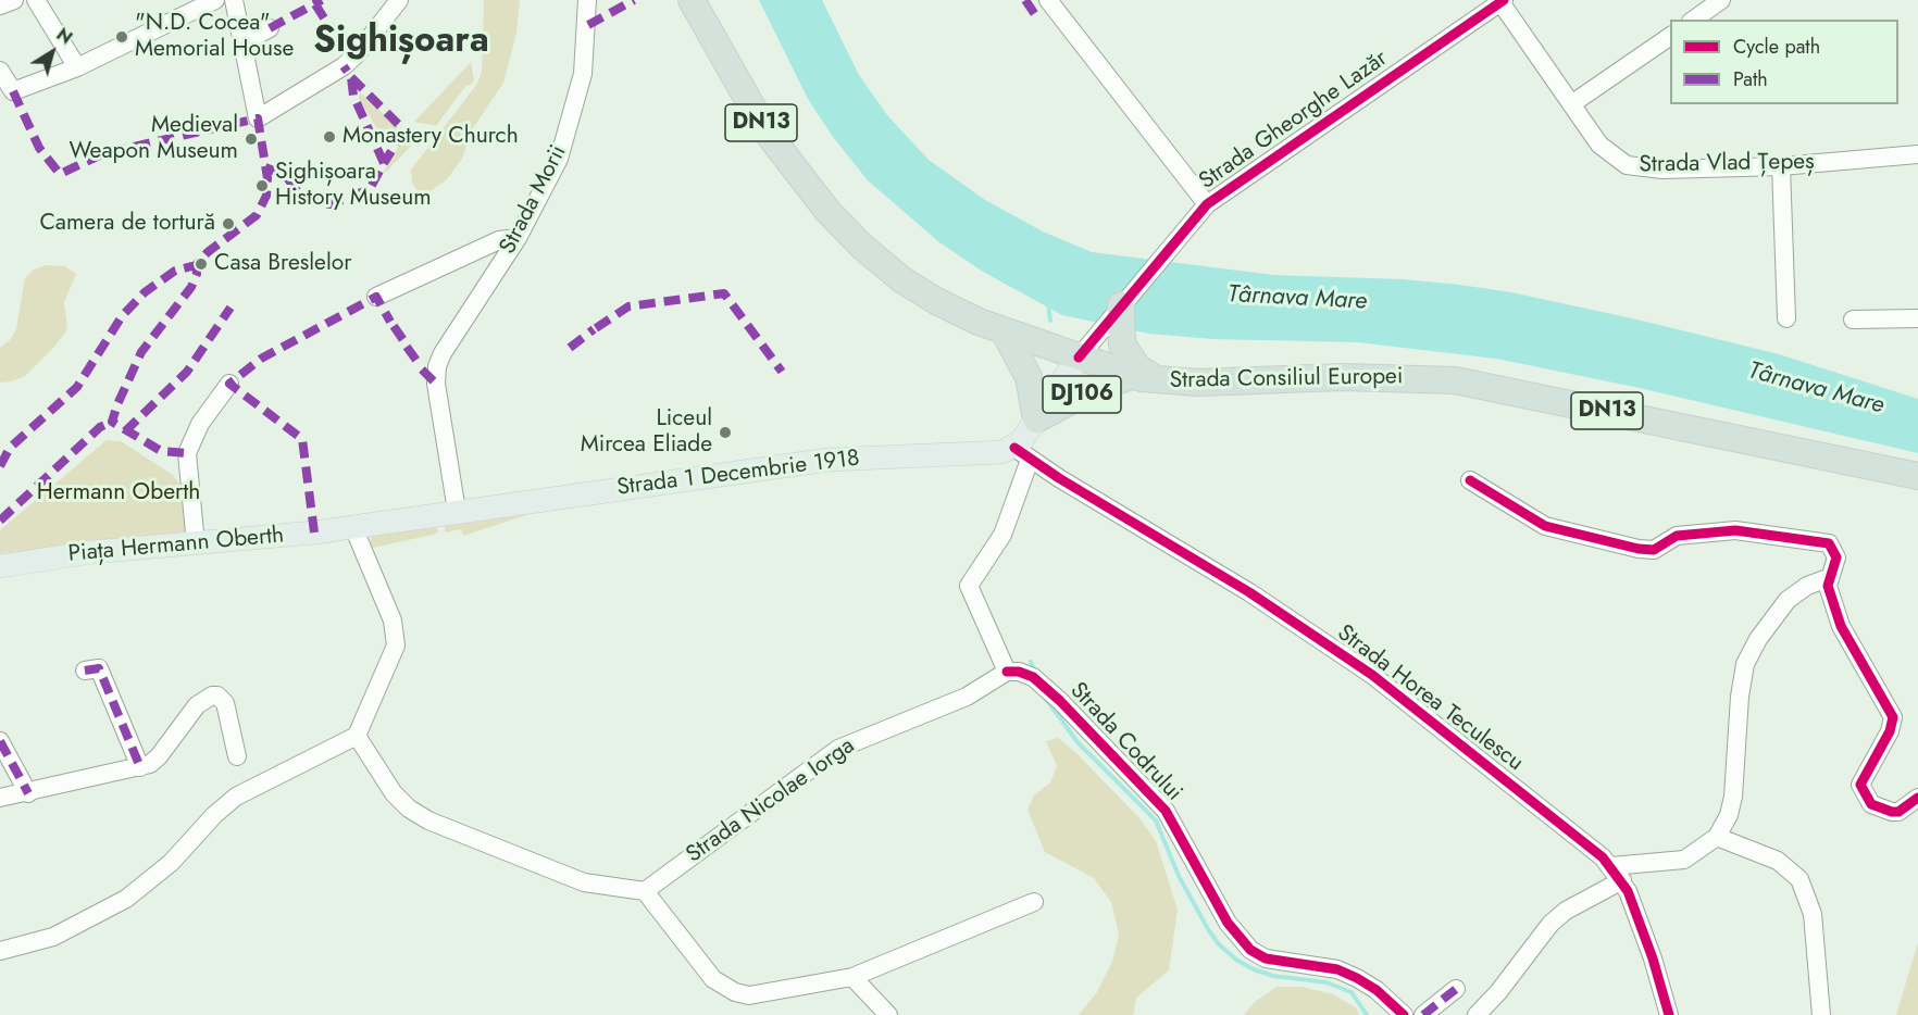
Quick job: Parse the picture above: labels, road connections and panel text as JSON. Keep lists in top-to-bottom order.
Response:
{
  "streets": {
    "highway": ["DN13", "Strada Consiliul Europei", "DJ106"],
    "main road": ["Strada 1 Decembrie 1918", "Piața Hermann Oberth"],
    "street": [
      "Strada Gheorghe Lazăr",
      "Strada Vlad Țepeș",
      "Strada Morii",
      "Strada Horea Teculescu",
      "Strada Codrului",
      "Strada Nicolae Iorga"
    ]
  },
  "crossings": [
    ["Strada Gheorghe Lazăr", "Strada Vlad Țepeș"],
    ["Strada Gheorghe Lazăr", "Strada Consiliul Europei"],
    ["Strada Gheorghe Lazăr", "DJ106"],
    ["Strada Morii", "Strada 1 Decembrie 1918"],
    ["Strada Consiliul Europei", "DJ106"],
    ["DJ106", "Strada 1 Decembrie 1918"],
    ["DJ106", "Strada Horea Teculescu"],
    ["Strada 1 Decembrie 1918", "Piața Hermann Oberth"],
    ["Strada 1 Decembrie 1918", "Strada Horea Teculescu"],
    ["Strada Codrului", "Strada Nicolae Iorga"]
  ],
  "districts": ["Sighișoara"],
  "water": ["Târnava Mare"],
  "parks": ["Hermann Oberth"],
  "places": [
    "\"N.D. Cocea\" Memorial House",
    "Monastery Church",
    "Medieval Weapon Museum",
    "Sighișoara History Museum",
    "Camera de tortură",
    "Casa Breslelor",
    "Liceul Mircea Eliade"
  ],
  "legend": ["Cycle path", "Path"],
  "north": "top right"
}
